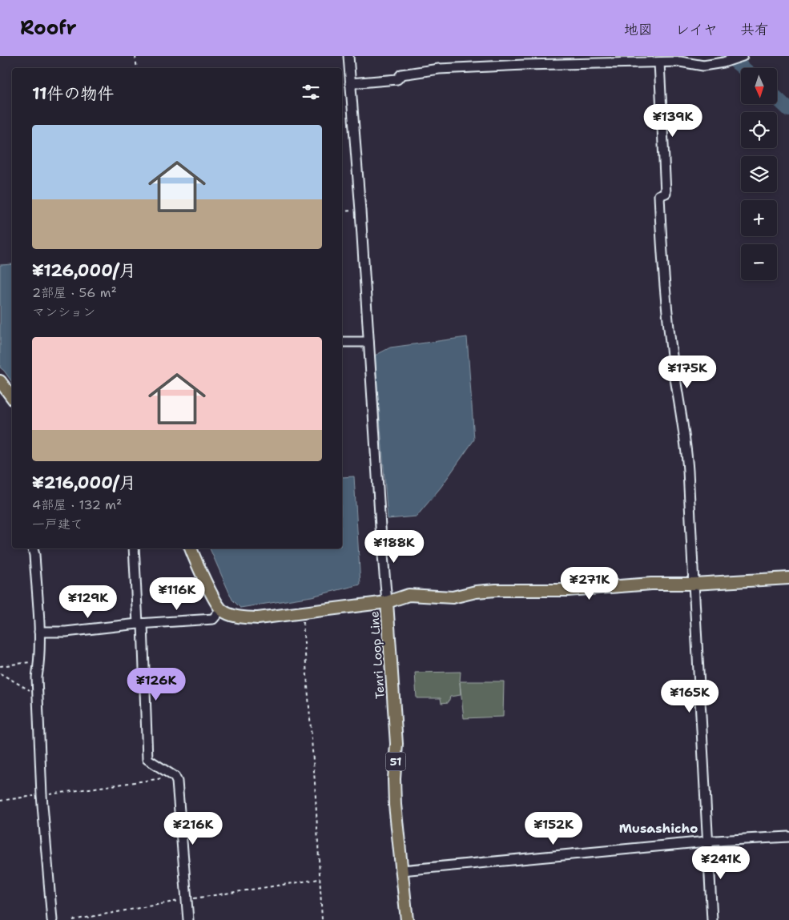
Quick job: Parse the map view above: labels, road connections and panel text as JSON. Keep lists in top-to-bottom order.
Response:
{
  "streets": {
    "main road": ["Tenri Loop Line", "51"]
  },
  "districts": ["Musashicho"],
  "north": "bottom",
  "page": {
    "header": "Roofr",
    "nav": ["地図", "レイヤ", "共有"],
    "map_buttons": ["+", "−"],
    "heading": "11件の物件",
    "price": [
      "¥139K",
      "¥175K",
      "¥188K",
      "¥271K",
      "¥116K",
      "¥129K",
      "¥126K",
      "¥165K",
      "¥216K",
      "¥152K",
      "¥241K"
    ],
    "list": [
      {
        "name": "¥126,000/月",
        "note": "2部屋 · 56 m² · マンション"
      },
      {
        "name": "¥216,000/月",
        "note": "4部屋 · 132 m² · 一戸建て"
      }
    ]
  }
}
